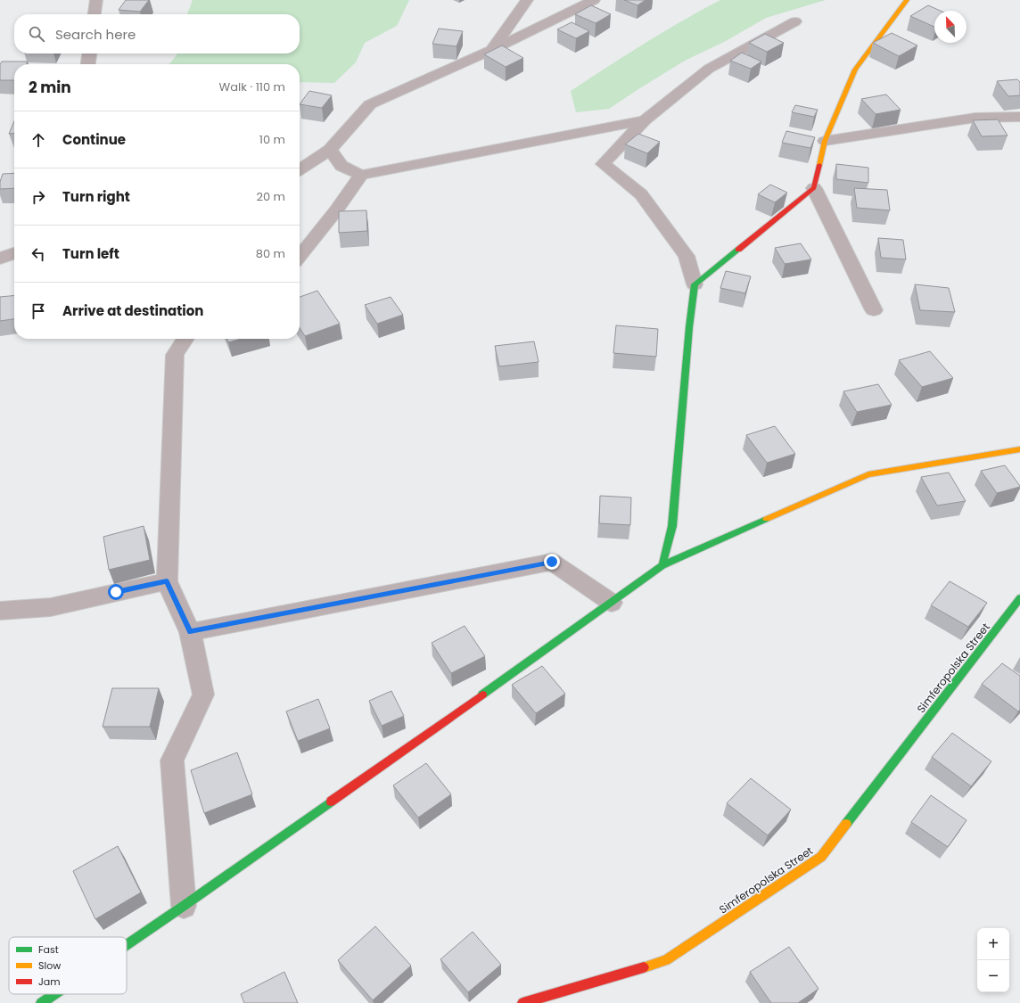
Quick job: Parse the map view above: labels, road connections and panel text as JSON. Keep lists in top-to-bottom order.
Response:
{
  "streets": {
    "street": ["Simferopolska Street"]
  },
  "legend": ["Fast", "Slow", "Jam"],
  "north": "top left",
  "page": {
    "search": "Search here",
    "heading": ["2 min", "Walk · 110 m"],
    "list": [
      ["Continue", "10 m"],
      ["Turn right", "20 m"],
      ["Turn left", "80 m"],
      "Arrive at destination"
    ],
    "map_buttons": ["+", "−"]
  }
}
